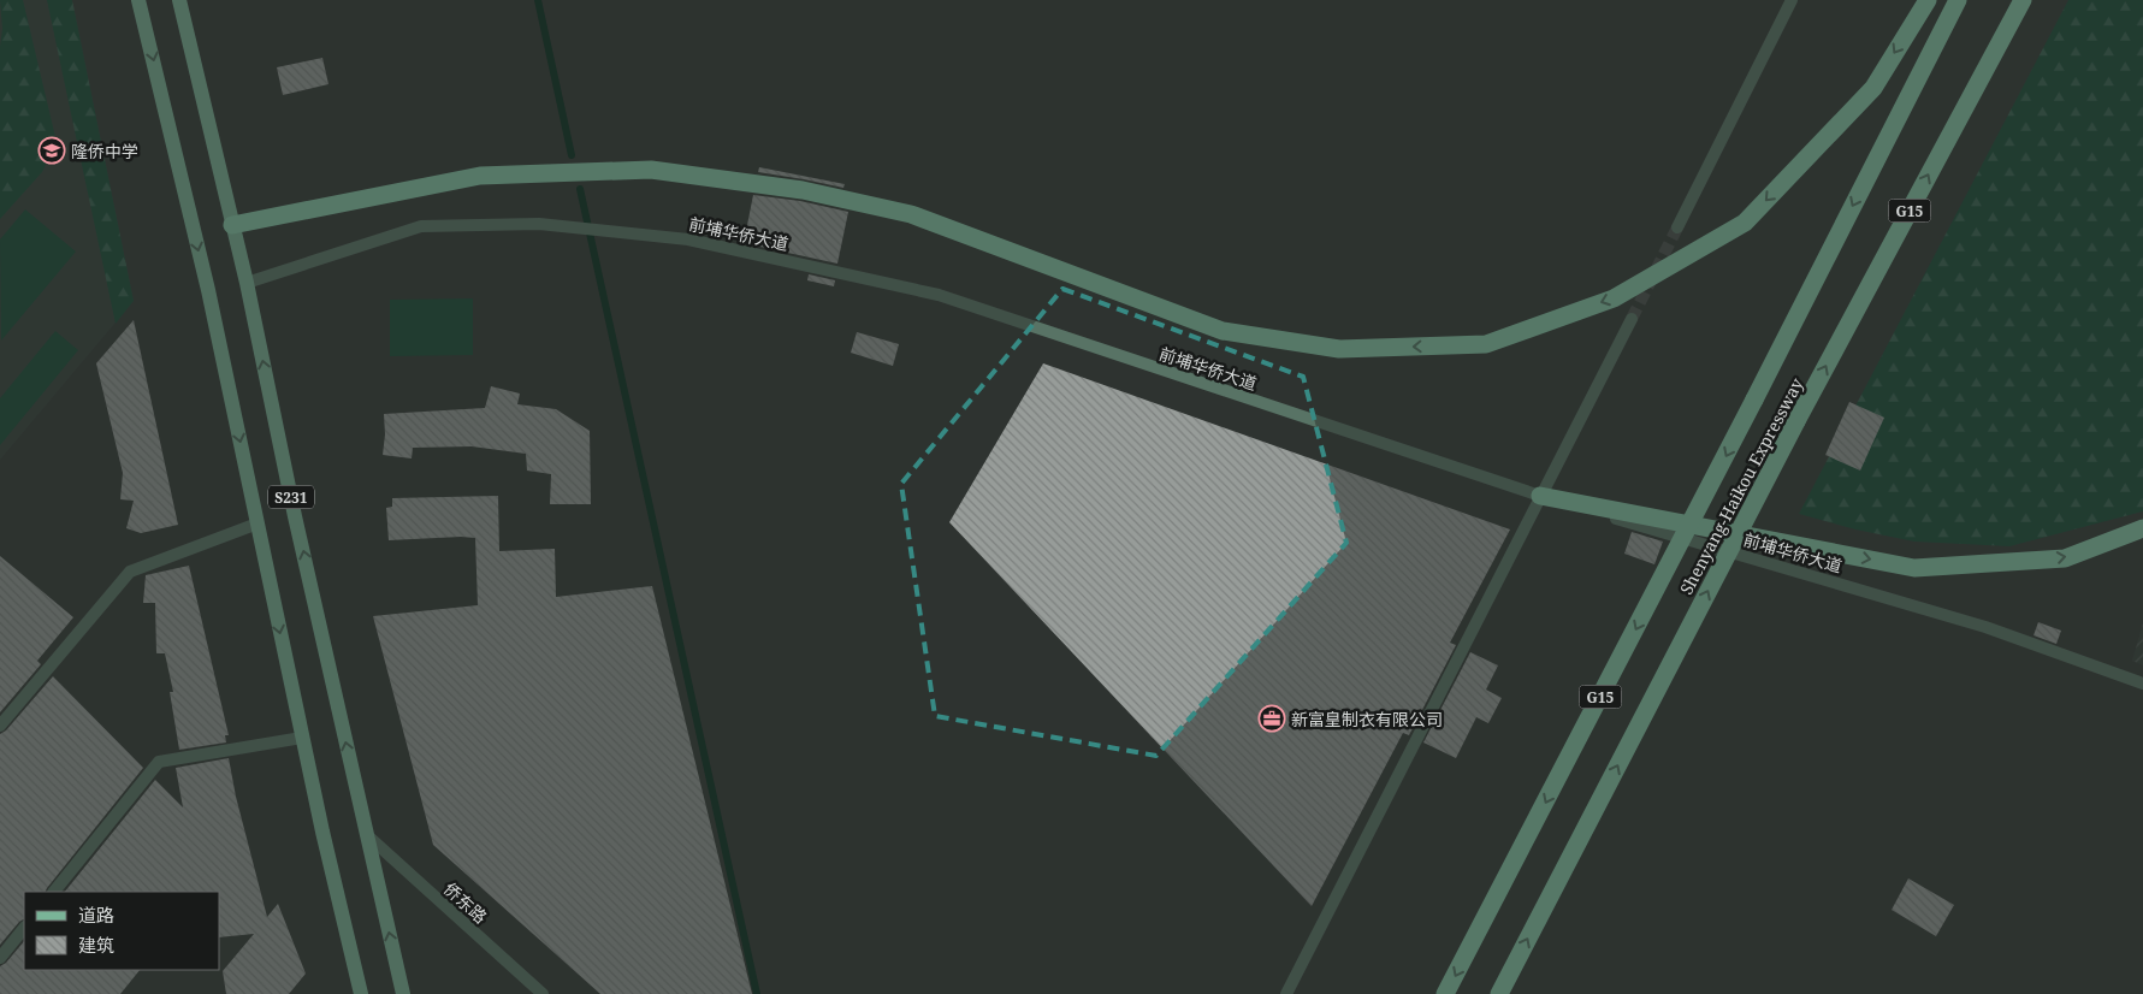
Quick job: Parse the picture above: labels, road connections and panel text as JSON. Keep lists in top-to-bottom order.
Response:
{
  "streets": {
    "highway": ["G15", "Shenyang-Haikou Expressway"],
    "main road": ["S231"],
    "street": ["前埔华侨大道", "侨东路"]
  },
  "crossings": [
    ["前埔华侨大道", "S231"],
    ["S231", "侨东路"]
  ],
  "places": {
    "school or university": ["隆侨中学"],
    "office": ["新富皇制衣有限公司"]
  },
  "legend": ["道路", "建筑"]
}
